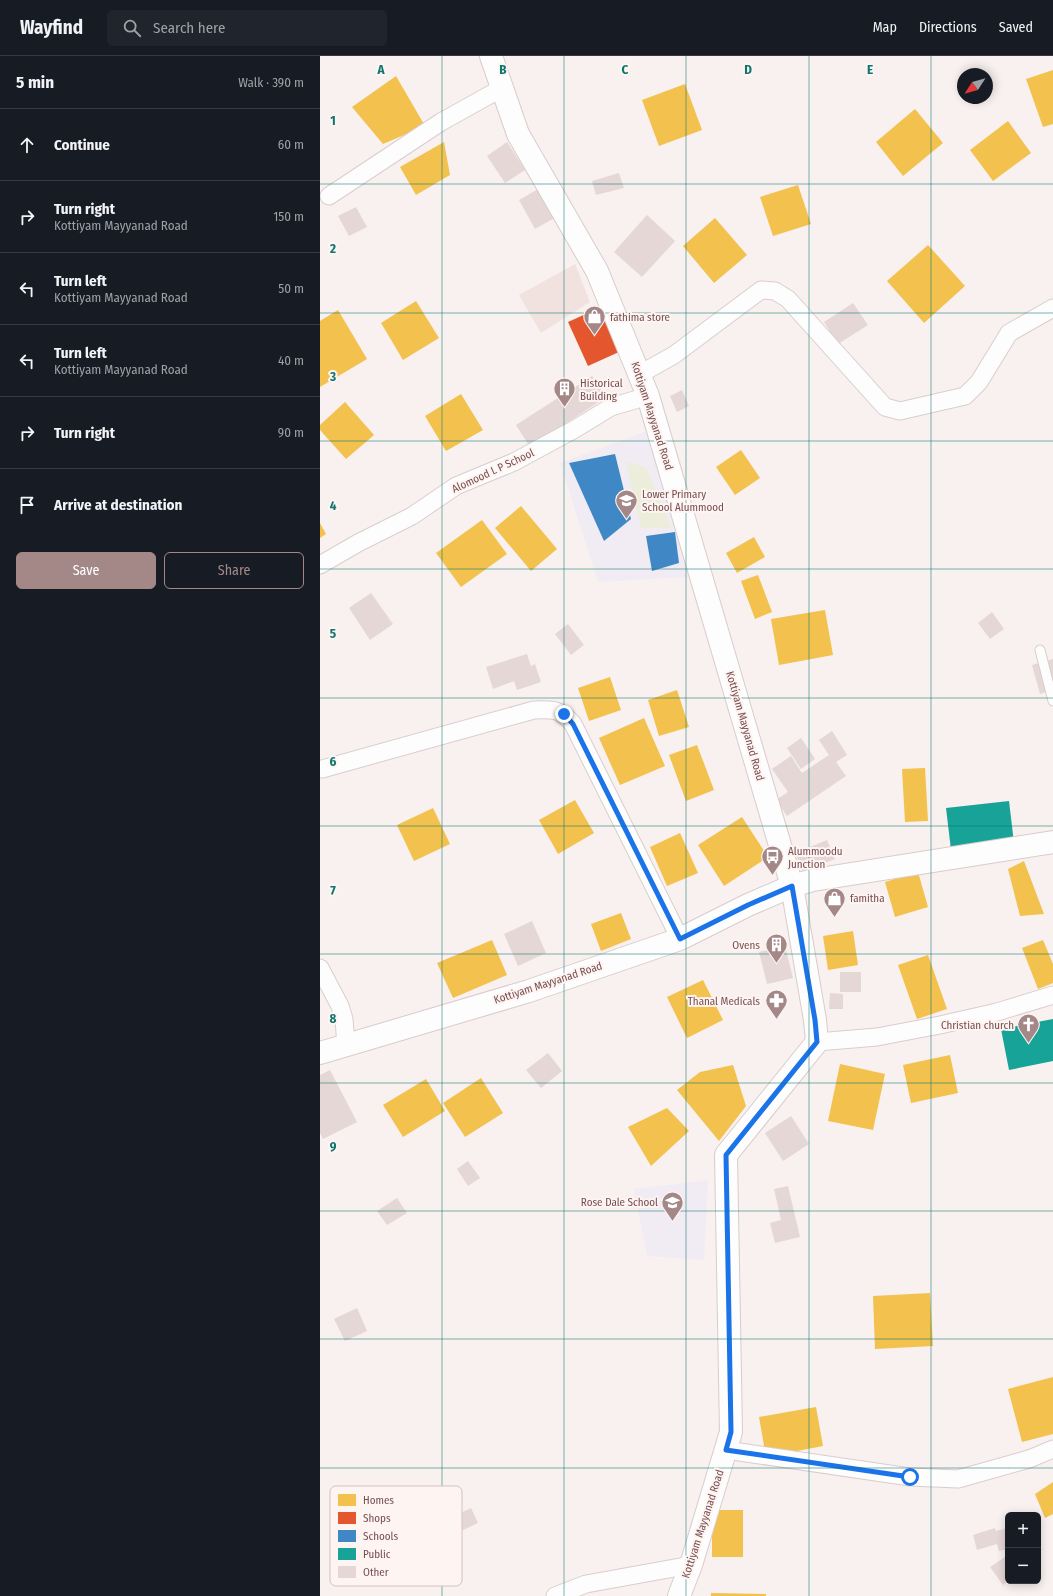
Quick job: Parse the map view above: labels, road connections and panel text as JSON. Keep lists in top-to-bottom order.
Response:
{
  "streets": {
    "main road": ["Kottiyam Mayyanad Road"],
    "street": ["Alomood L P School"]
  },
  "crossings": [
    ["Kottiyam Mayyanad Road", "Alomood L P School"]
  ],
  "places": {
    "shop": ["fathima store", "famitha"],
    "building": ["Historical Building", "Ovens"],
    "school or university": ["Lower Primary School Alummood", "Rose Dale School"],
    "bus stop": ["Alummoodu Junction"],
    "pharmacy": ["Thanal Medicals"],
    "church": ["Christian church"]
  },
  "legend": [
    "Homes",
    "Shops",
    "Schools",
    "Public",
    "Other"
  ],
  "north": "bottom left",
  "page": {
    "header": "Wayfind",
    "search": "Search here",
    "nav": ["Map", "Directions", "Saved"],
    "heading": ["5 min", "Walk · 390 m"],
    "list": [
      ["Continue", "60 m"],
      ["Turn right", "Kottiyam Mayyanad Road", "150 m"],
      ["Turn left", "Kottiyam Mayyanad Road", "50 m"],
      ["Turn left", "Kottiyam Mayyanad Road", "40 m"],
      ["Turn right", "90 m"],
      "Arrive at destination"
    ],
    "buttons": ["Save", "Share"],
    "map_buttons": ["+", "−"]
  },
  "grid": {
    "columns": [
      "A",
      "B",
      "C",
      "D",
      "E"
    ],
    "rows": [
      "1",
      "2",
      "3",
      "4",
      "5",
      "6",
      "7",
      "8",
      "9"
    ]
  }
}
